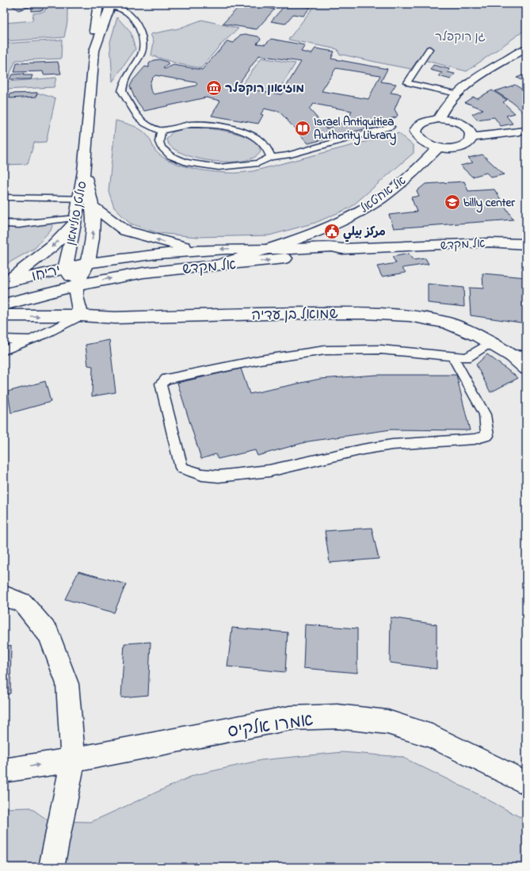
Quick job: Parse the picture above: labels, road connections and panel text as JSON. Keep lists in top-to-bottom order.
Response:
{
  "streets": {
    "street": [
      "אל אח'טאל",
      "סולטן סולימאן",
      "אל מקדש",
      "יריחו",
      "שמואל בן עדיה",
      "אמרו אלקיס"
    ]
  },
  "crossings": [
    ["אל אח'טאל", "אל מקדש"],
    ["סולטן סולימאן", "אל מקדש"],
    ["סולטן סולימאן", "יריחו"],
    ["אל מקדש", "יריחו"]
  ],
  "parks": ["גן רוקפלר"],
  "places": {
    "museum": ["מוזיאון רוקפלר"],
    "library": ["Israel Antiquitiea Authority Library"],
    "school or university": ["billy center"],
    "public building": ["مركز بيلي"]
  }
}
